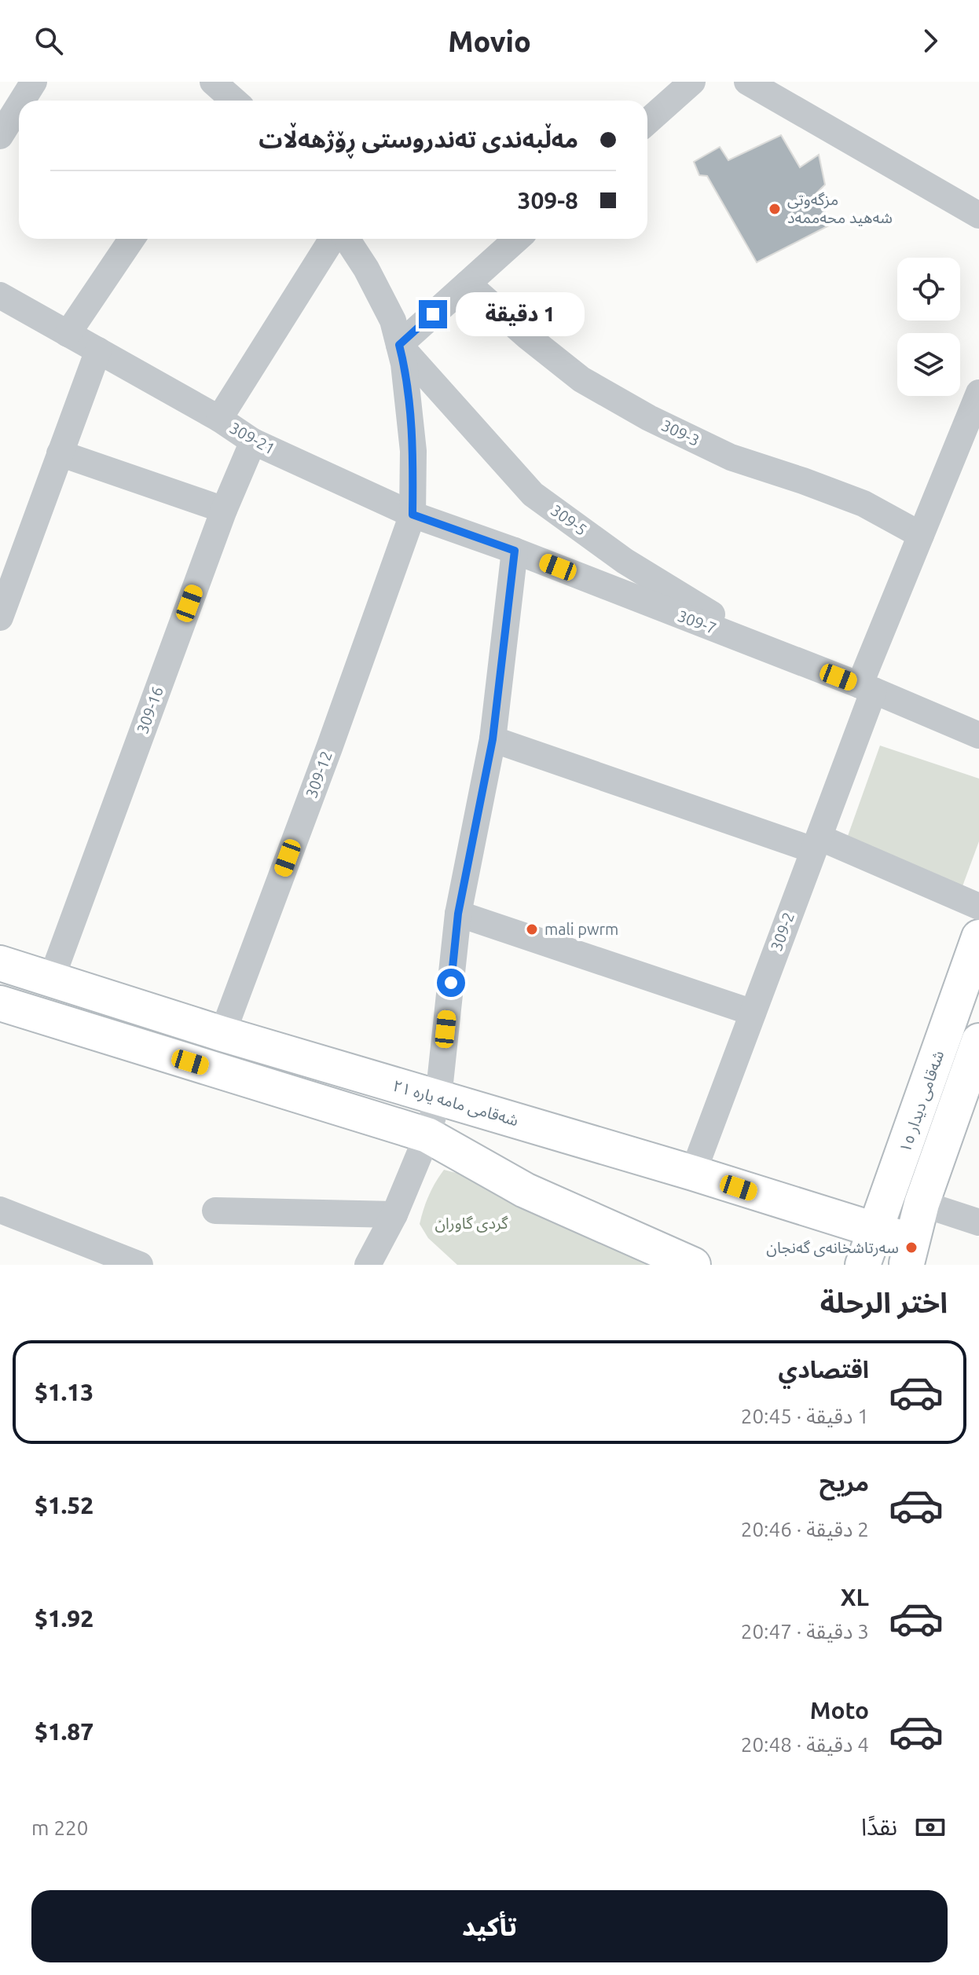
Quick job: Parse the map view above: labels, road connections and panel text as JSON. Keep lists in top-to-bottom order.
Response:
{
  "streets": {
    "street": [
      "309-3",
      "309-21",
      "309-5",
      "309-7",
      "309-16",
      "309-12",
      "309-2",
      "شەقامی دیدار ١٥",
      "شەقامی مامە یارە ٢١"
    ]
  },
  "crossings": [
    ["309-3", "309-2"],
    ["309-21", "309-7"],
    ["309-21", "309-16"],
    ["309-21", "309-12"],
    ["309-5", "309-7"],
    ["309-5", "309-12"],
    ["309-7", "309-12"],
    ["309-7", "309-2"],
    ["309-16", "شەقامی مامە یارە ٢١"],
    ["309-12", "شەقامی مامە یارە ٢١"],
    ["309-2", "شەقامی مامە یارە ٢١"],
    ["شەقامی دیدار ١٥", "شەقامی مامە یارە ٢١"]
  ],
  "parks": ["گردی گاوران"],
  "places": ["مزگەوتی شەهید محەممەد", "mali pwrm", "سەرتاشخانەی گەنجان"],
  "page": {
    "header": "Movio",
    "banner": ["مەڵبەندی تەندروستی ڕۆژهەڵات", "309-8"],
    "bubble": "1 دقيقة",
    "heading": "اختر الرحلة",
    "list": [
      {
        "name": "اقتصادي",
        "note": "1 دقيقة · 20:45",
        "value": "$1.13"
      },
      {
        "name": "مريح",
        "note": "2 دقيقة · 20:46",
        "value": "$1.52"
      },
      {
        "name": "XL",
        "note": "3 دقيقة · 20:47",
        "value": "$1.92"
      },
      {
        "name": "Moto",
        "note": "4 دقيقة · 20:48",
        "value": "$1.87"
      }
    ],
    "pay": ["نقدًا", "220 m"],
    "buttons": "تأكيد"
  }
}
